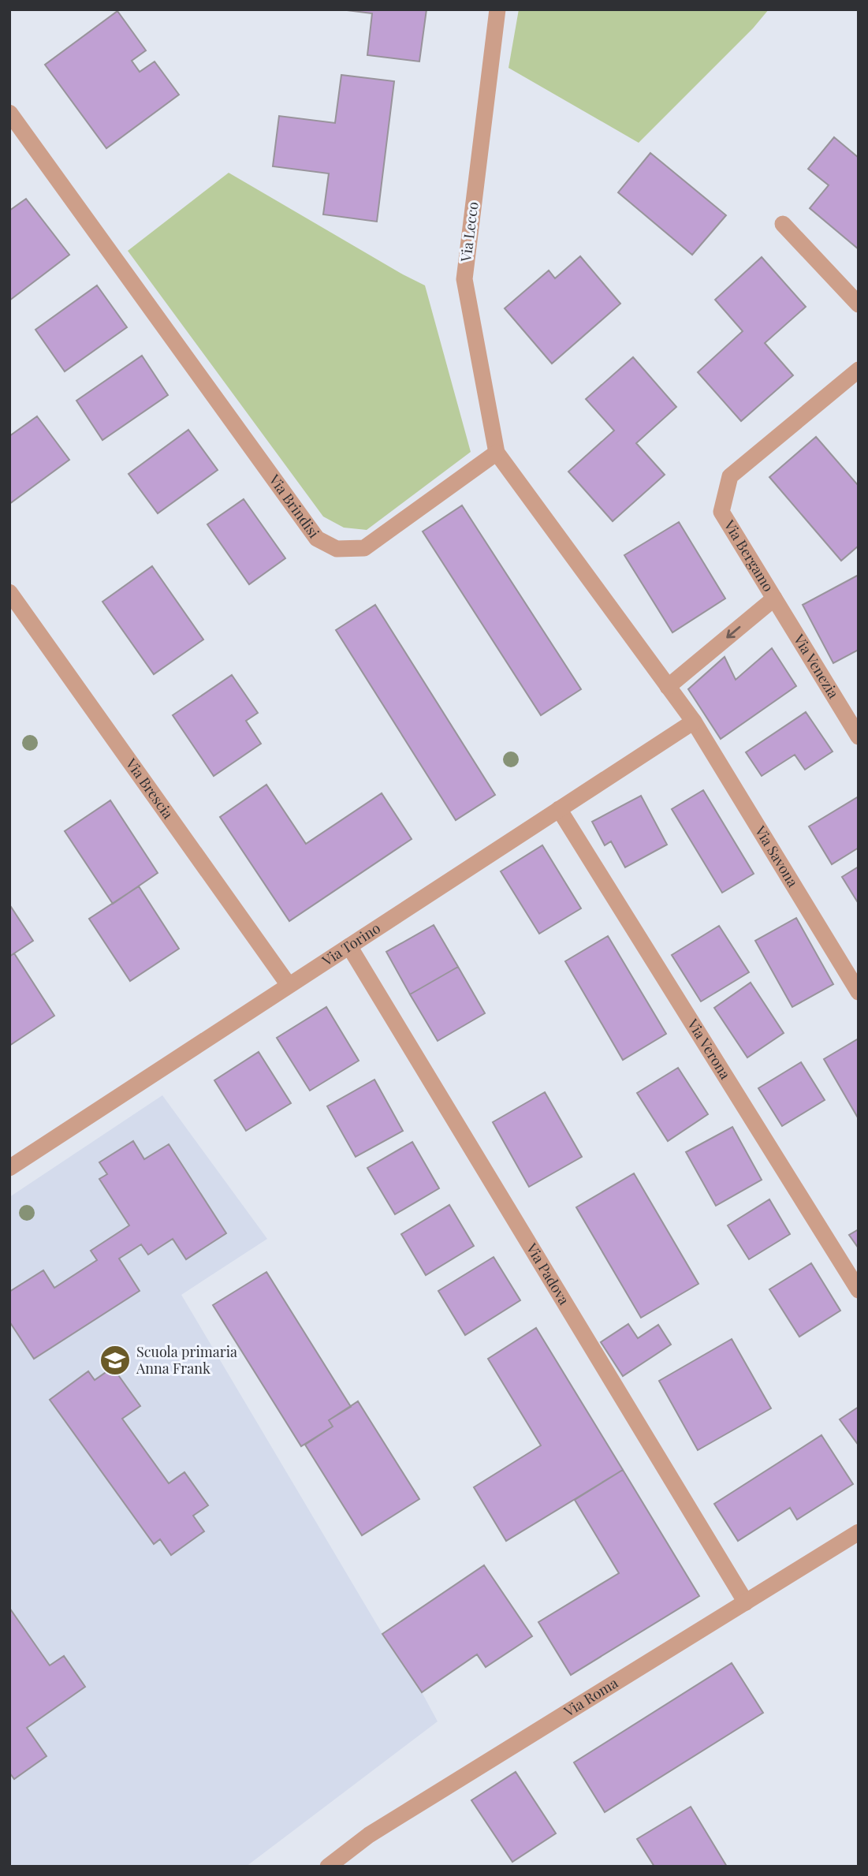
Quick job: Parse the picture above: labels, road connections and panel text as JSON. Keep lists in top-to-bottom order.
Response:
{
  "streets": {
    "street": [
      "Via Lecco",
      "Via Brindisi",
      "Via Bergamo",
      "Via Venezia",
      "Via Brescia",
      "Via Savona",
      "Via Torino",
      "Via Verona",
      "Via Padova",
      "Via Roma"
    ]
  },
  "crossings": [
    ["Via Lecco", "Via Brindisi"],
    ["Via Bergamo", "Via Venezia"],
    ["Via Brescia", "Via Torino"],
    ["Via Savona", "Via Torino"],
    ["Via Torino", "Via Verona"],
    ["Via Torino", "Via Padova"],
    ["Via Padova", "Via Roma"]
  ],
  "places": {
    "school or university": ["Scuola primaria Anna Frank"]
  }
}
